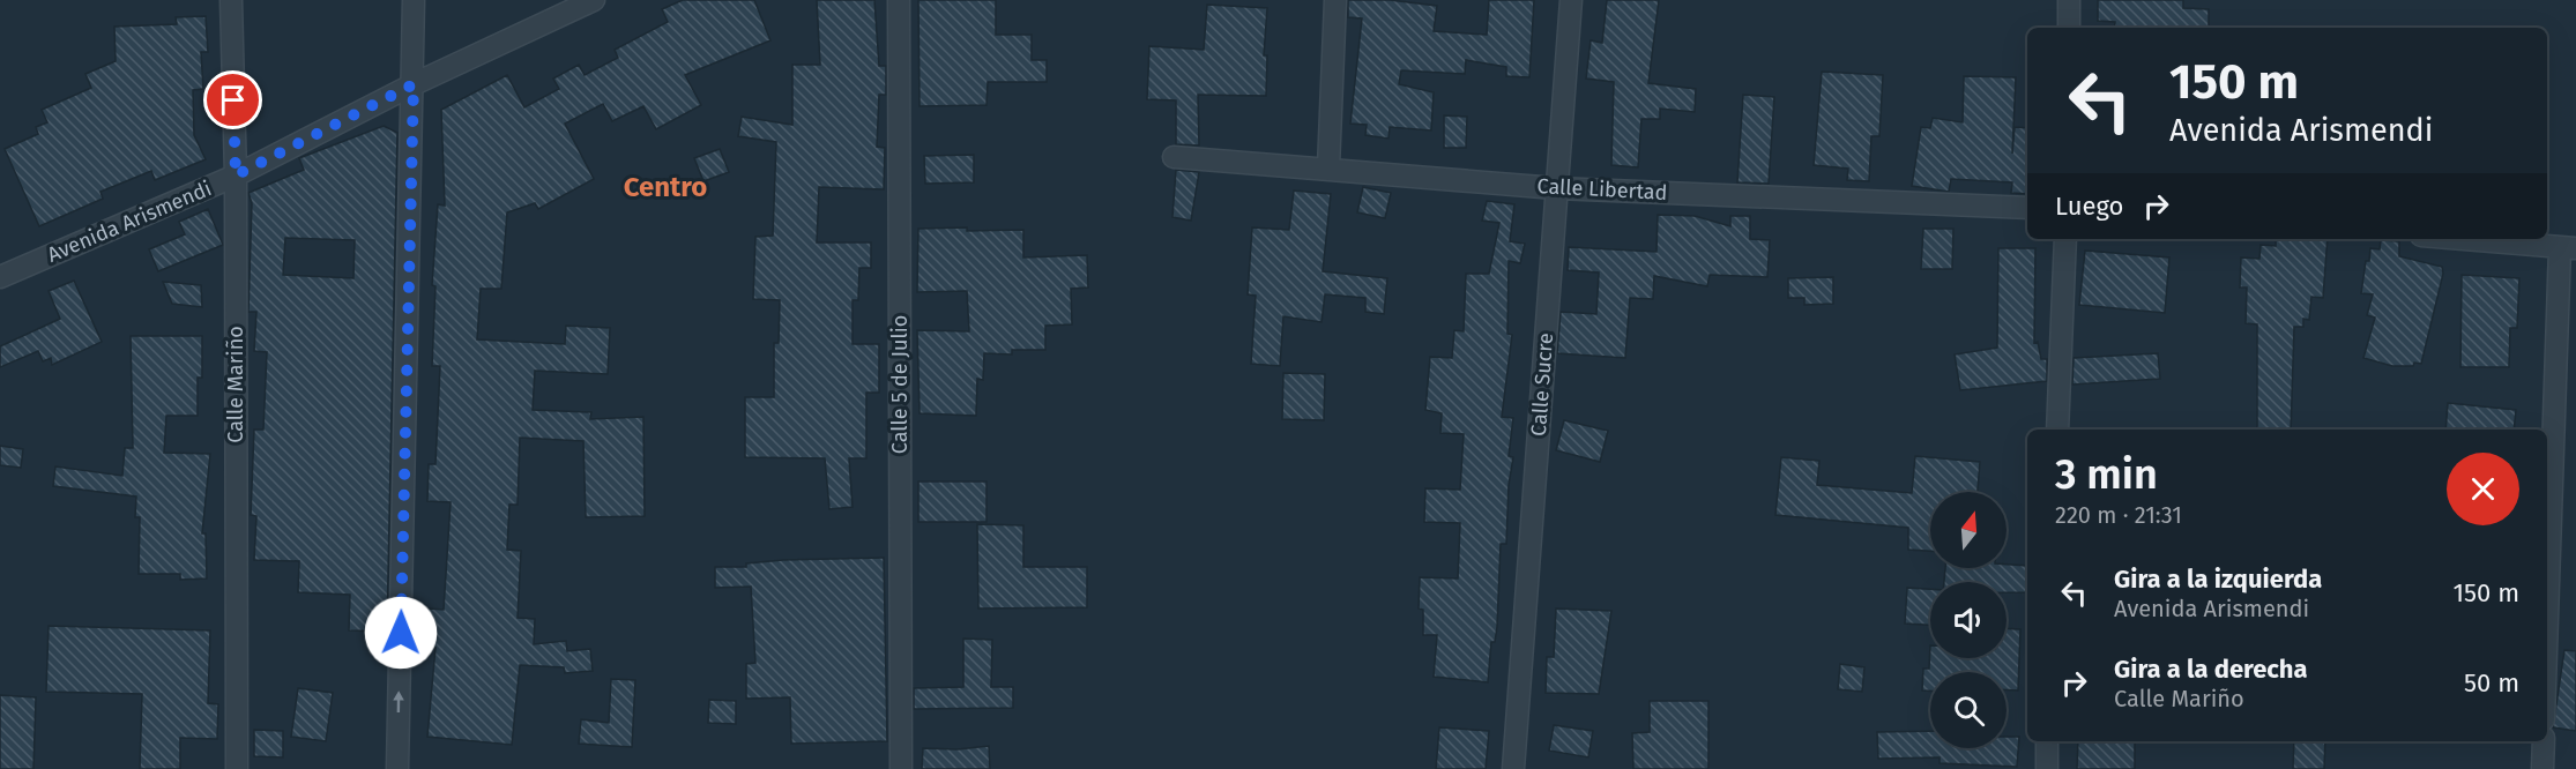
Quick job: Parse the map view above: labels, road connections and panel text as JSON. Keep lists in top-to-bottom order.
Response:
{
  "streets": {
    "street": [
      "Calle Libertad",
      "Avenida Arismendi",
      "Calle Mariño",
      "Calle 5 de Julio",
      "Calle Sucre"
    ]
  },
  "crossings": [
    ["Calle Libertad", "Calle Sucre"],
    ["Avenida Arismendi", "Calle Mariño"]
  ],
  "districts": ["Centro"],
  "north": "top",
  "page": {
    "turn": ["150 m", "Avenida Arismendi"],
    "then": "Luego",
    "heading": ["3 min", "220 m · 21:31"],
    "list": [
      {
        "name": "Gira a la izquierda",
        "note": "Avenida Arismendi",
        "value": "150 m"
      },
      {
        "name": "Gira a la derecha",
        "note": "Calle Mariño",
        "value": "50 m"
      }
    ]
  }
}
